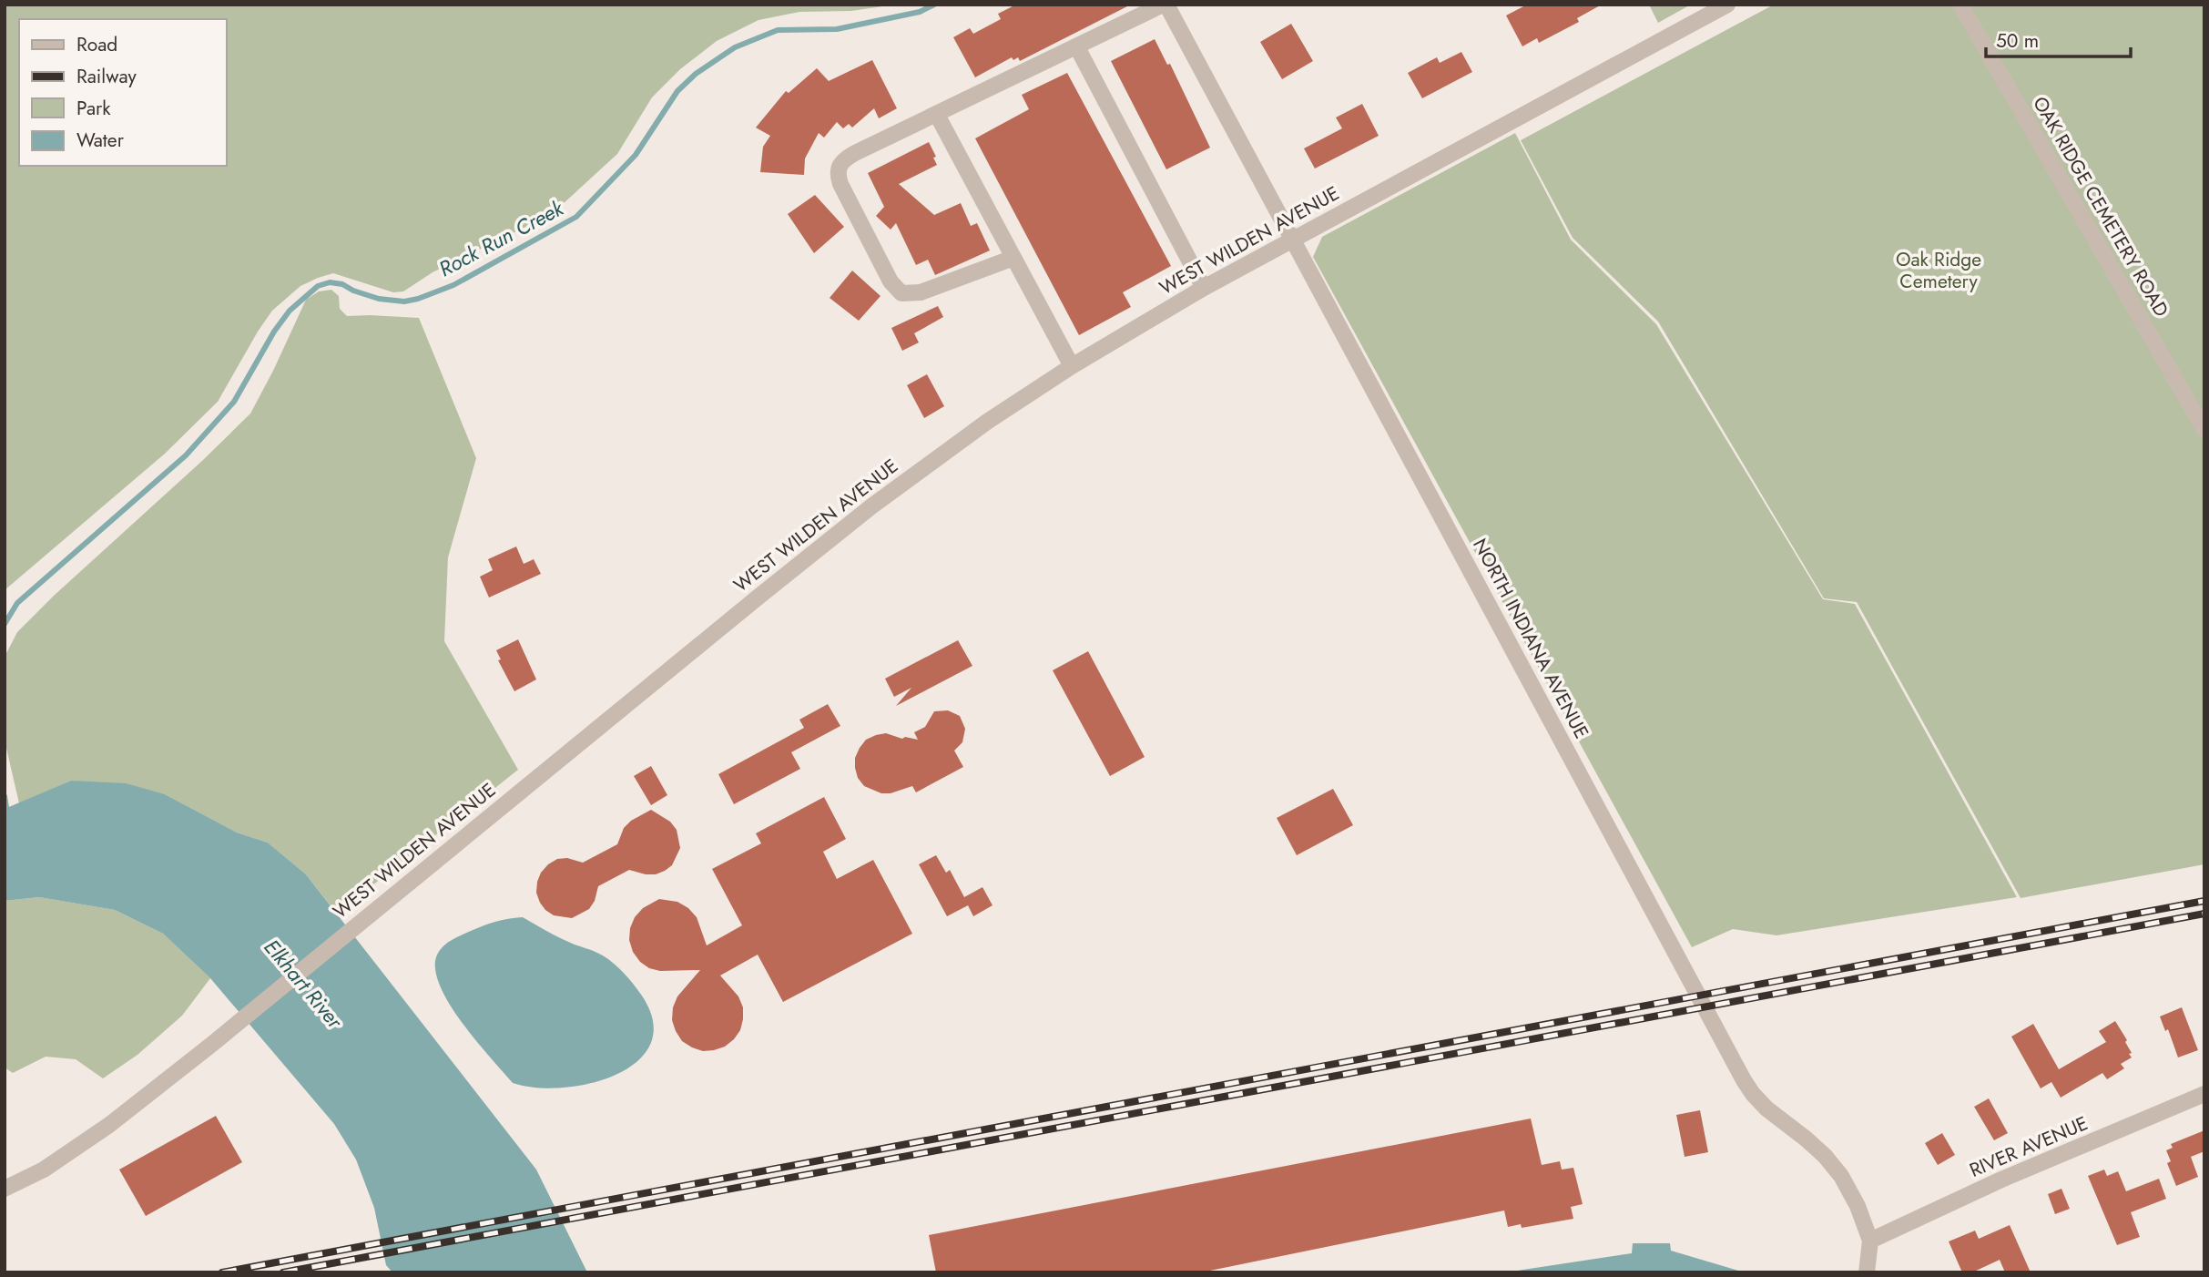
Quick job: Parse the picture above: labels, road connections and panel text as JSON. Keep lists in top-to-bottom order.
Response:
{
  "streets": {
    "street": [
      "OAK RIDGE CEMETERY ROAD",
      "WEST WILDEN AVENUE",
      "NORTH INDIANA AVENUE",
      "RIVER AVENUE"
    ]
  },
  "crossings": [
    ["WEST WILDEN AVENUE", "NORTH INDIANA AVENUE"],
    ["NORTH INDIANA AVENUE", "RIVER AVENUE"]
  ],
  "water": ["Rock Run Creek", "Elkhart River"],
  "parks": ["Oak Ridge Cemetery"],
  "legend": [
    "Road",
    "Railway",
    "Park",
    "Water"
  ],
  "scale_bar": "50 m"
}
